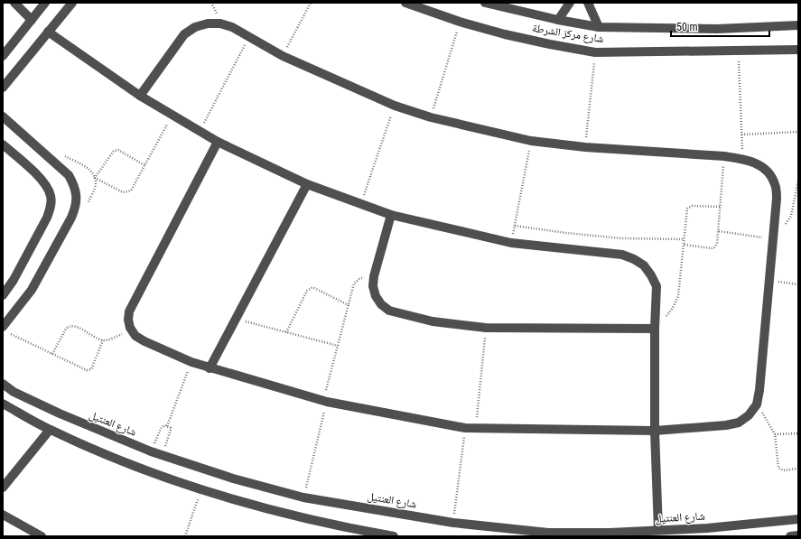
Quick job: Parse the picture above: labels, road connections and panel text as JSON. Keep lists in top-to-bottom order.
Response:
{
  "streets": {
    "street": ["شارع مركز الشرطة", "شارع العنتيل"]
  },
  "scale_bar": "50 m"
}
